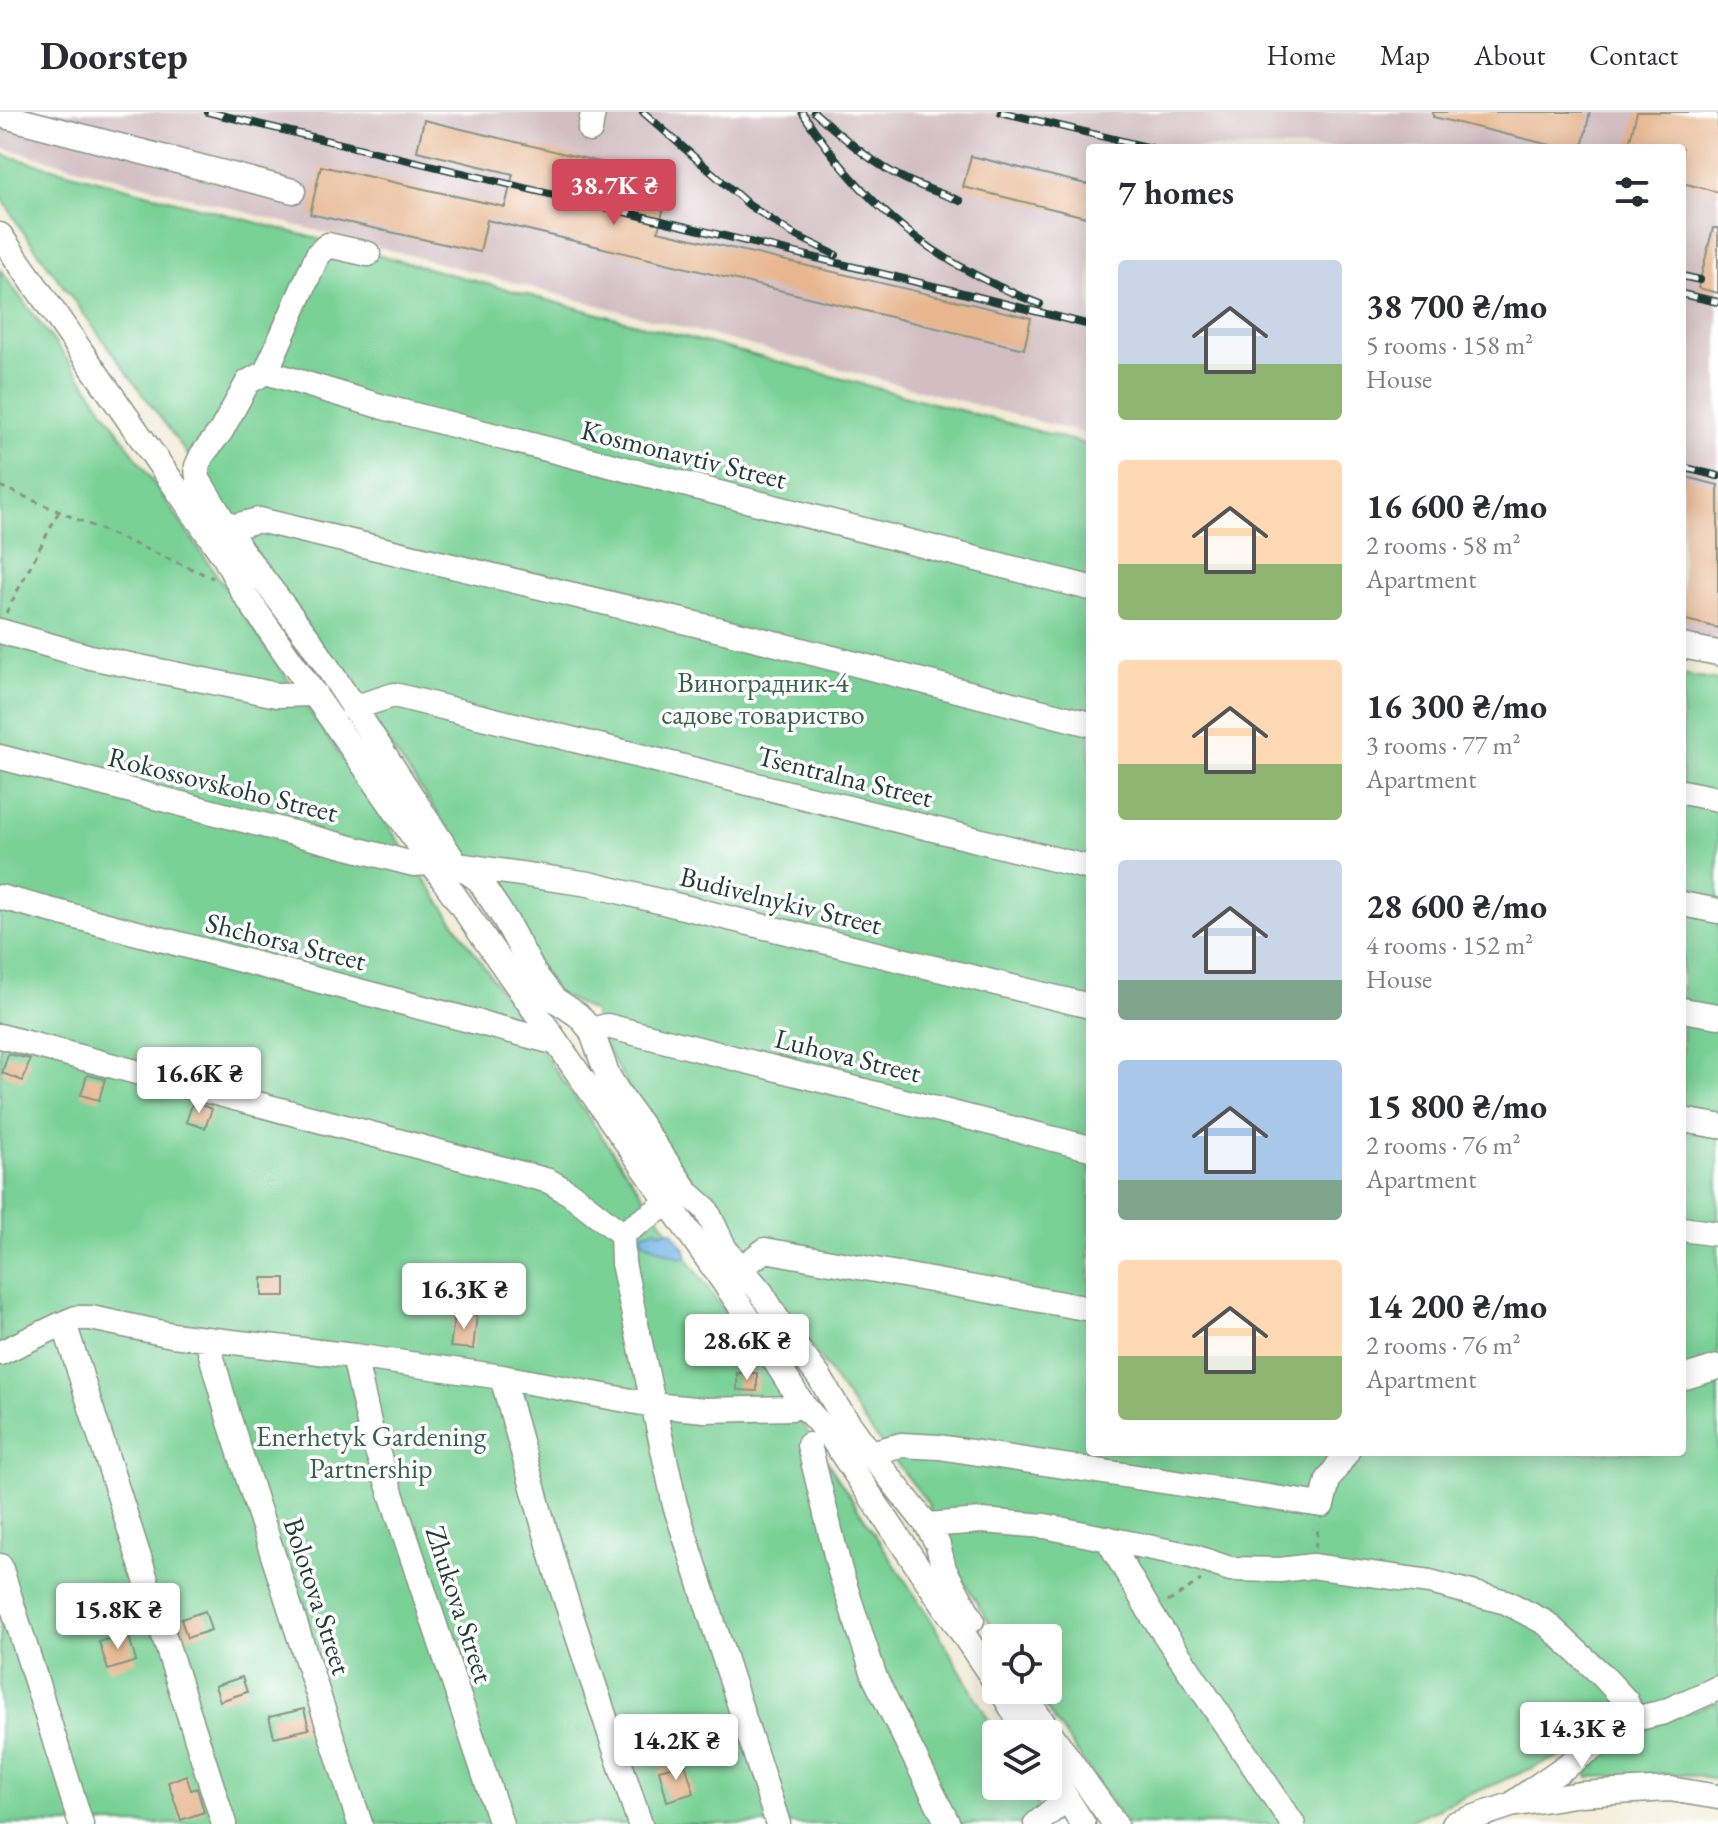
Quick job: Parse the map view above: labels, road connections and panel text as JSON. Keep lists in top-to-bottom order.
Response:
{
  "streets": {
    "street": [
      "Kosmonavtiv Street",
      "Tsentralna Street",
      "Rokossovskoho Street",
      "Budivelnykiv Street",
      "Shchorsa Street",
      "Luhova Street",
      "Bolotova Street",
      "Zhukova Street"
    ]
  },
  "parks": ["Виноградник-4 садове товариство", "Enerhetyk Gardening Partnership"],
  "page": {
    "header": "Doorstep",
    "nav": [
      "Home",
      "Map",
      "About",
      "Contact"
    ],
    "heading": "7 homes",
    "price": [
      "38.7K ₴",
      "16.6K ₴",
      "16.3K ₴",
      "28.6K ₴",
      "15.8K ₴",
      "14.3K ₴",
      "14.2K ₴"
    ],
    "list": [
      {
        "name": "38 700 ₴/mo",
        "note": "5 rooms · 158 m² · House"
      },
      {
        "name": "16 600 ₴/mo",
        "note": "2 rooms · 58 m² · Apartment"
      },
      {
        "name": "16 300 ₴/mo",
        "note": "3 rooms · 77 m² · Apartment"
      },
      {
        "name": "28 600 ₴/mo",
        "note": "4 rooms · 152 m² · House"
      },
      {
        "name": "15 800 ₴/mo",
        "note": "2 rooms · 76 m² · Apartment"
      },
      {
        "name": "14 200 ₴/mo",
        "note": "2 rooms · 76 m² · Apartment"
      }
    ]
  }
}
